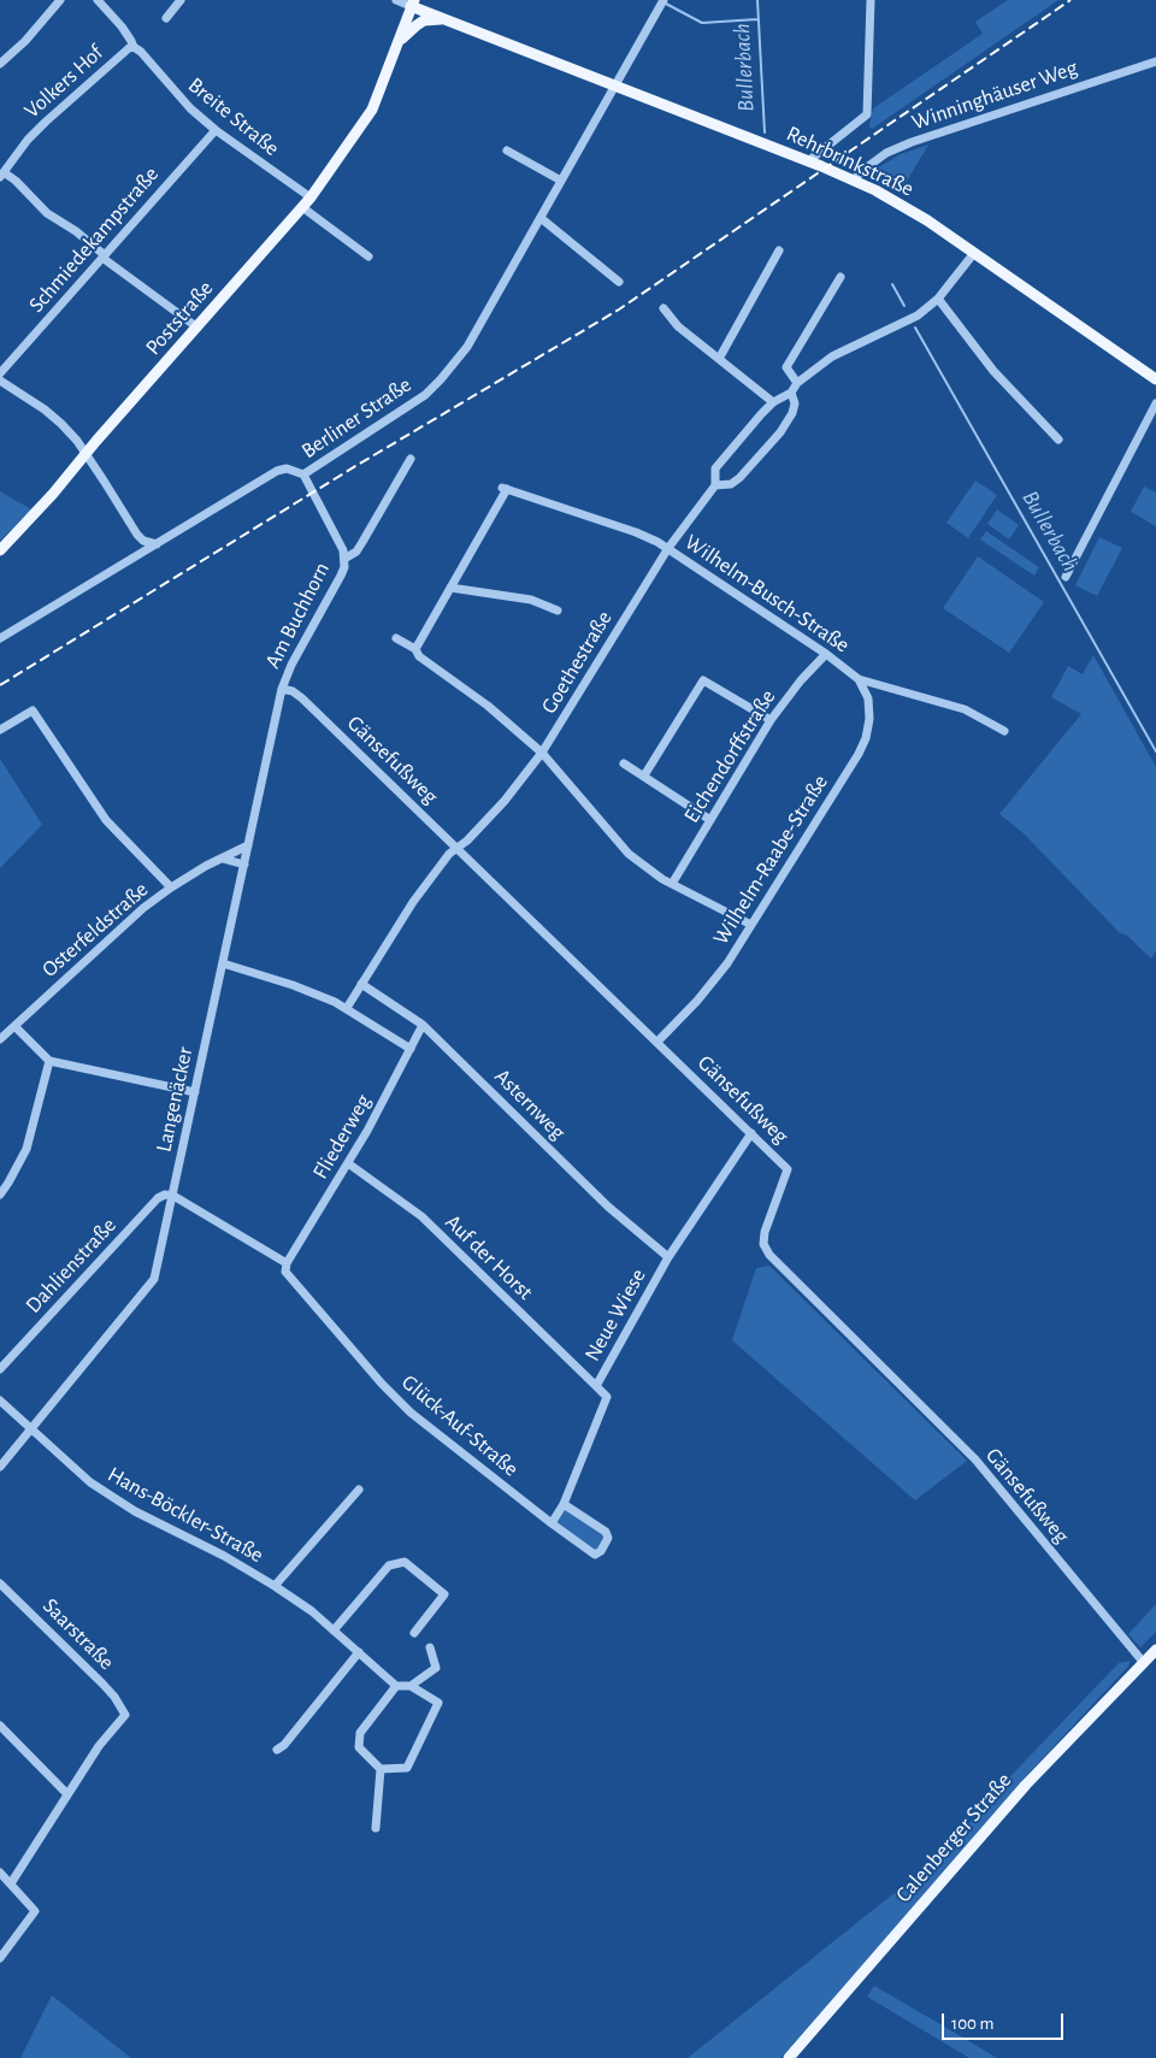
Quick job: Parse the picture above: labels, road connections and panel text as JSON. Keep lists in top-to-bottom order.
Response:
{
  "streets": {
    "main road": ["Rehrbrinkstraße", "Poststraße", "Calenberger Straße"],
    "street": [
      "Volkers Hof",
      "Winninghäuser Weg",
      "Breite Straße",
      "Schmiedekampstraße",
      "Berliner Straße",
      "Wilhelm-Busch-Straße",
      "Am Buchhorn",
      "Goethestraße",
      "Eichendorffstraße",
      "Gänsefußweg",
      "Wilhelm-Raabe-Straße",
      "Osterfeldstraße",
      "Langenäcker",
      "Asternweg",
      "Fliederweg",
      "Auf der Horst",
      "Dahlienstraße",
      "Neue Wiese",
      "Glück-Auf-Straße",
      "Hans-Böckler-Straße",
      "Saarstraße"
    ]
  },
  "crossings": [
    ["Volkers Hof", "Breite Straße"],
    ["Winninghäuser Weg", "Rehrbrinkstraße"],
    ["Breite Straße", "Schmiedekampstraße"],
    ["Breite Straße", "Poststraße"],
    ["Rehrbrinkstraße", "Poststraße"],
    ["Rehrbrinkstraße", "Berliner Straße"],
    ["Rehrbrinkstraße", "Goethestraße"],
    ["Berliner Straße", "Am Buchhorn"],
    ["Wilhelm-Busch-Straße", "Goethestraße"],
    ["Wilhelm-Busch-Straße", "Eichendorffstraße"],
    ["Wilhelm-Busch-Straße", "Wilhelm-Raabe-Straße"],
    ["Am Buchhorn", "Gänsefußweg"],
    ["Am Buchhorn", "Langenäcker"],
    ["Goethestraße", "Gänsefußweg"],
    ["Goethestraße", "Asternweg"],
    ["Gänsefußweg", "Wilhelm-Raabe-Straße"],
    ["Gänsefußweg", "Langenäcker"],
    ["Gänsefußweg", "Neue Wiese"],
    ["Gänsefußweg", "Calenberger Straße"],
    ["Osterfeldstraße", "Langenäcker"],
    ["Langenäcker", "Dahlienstraße"],
    ["Langenäcker", "Hans-Böckler-Straße"],
    ["Asternweg", "Fliederweg"],
    ["Asternweg", "Neue Wiese"],
    ["Fliederweg", "Auf der Horst"],
    ["Fliederweg", "Glück-Auf-Straße"],
    ["Auf der Horst", "Neue Wiese"],
    ["Neue Wiese", "Glück-Auf-Straße"]
  ],
  "water": ["Bullerbach"],
  "scale_bar": "100 m"
}
